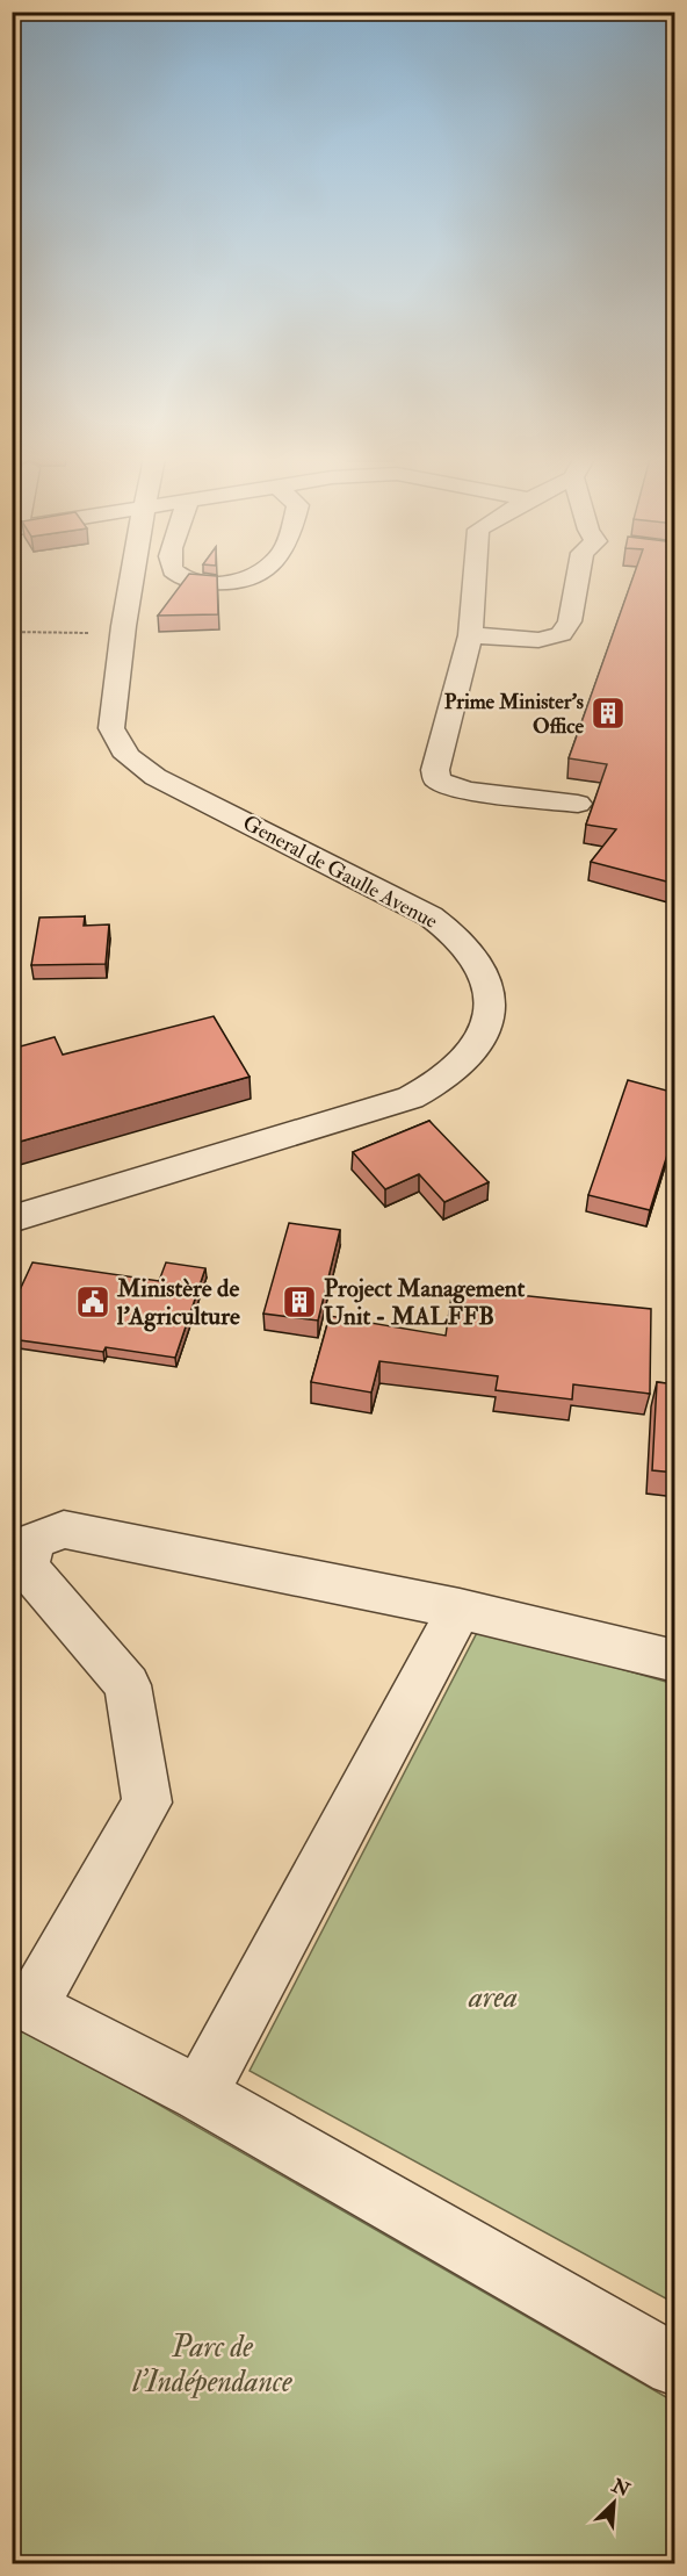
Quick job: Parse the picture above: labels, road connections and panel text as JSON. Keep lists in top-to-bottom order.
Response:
{
  "streets": {
    "street": ["General de Gaulle Avenue"]
  },
  "parks": ["area", "Parc de l'Indépendance"],
  "places": {
    "building": ["Prime Minister's Office", "Project Management Unit - MALFFB"],
    "public building": ["Ministère de l'Agriculture"]
  },
  "north": "top right"
}
